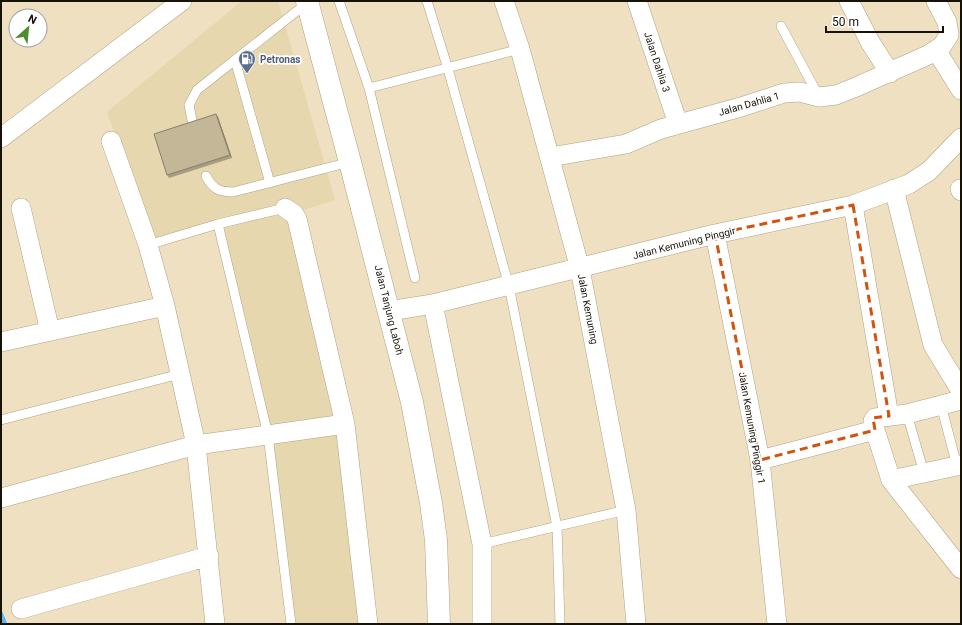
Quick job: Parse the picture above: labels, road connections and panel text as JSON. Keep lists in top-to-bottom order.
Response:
{
  "streets": {
    "highway": ["Jalan Tanjung Laboh"],
    "street": [
      "Jalan Dahlia 3",
      "Jalan Dahlia 1",
      "Jalan Kemuning Pinggir",
      "Jalan Kemuning",
      "Jalan Kemuning Pinggir 1"
    ]
  },
  "crossings": [
    ["Jalan Dahlia 3", "Jalan Dahlia 1"],
    ["Jalan Dahlia 1", "Jalan Kemuning"],
    ["Jalan Kemuning Pinggir", "Jalan Kemuning"],
    ["Jalan Kemuning Pinggir", "Jalan Tanjung Laboh"],
    ["Jalan Kemuning Pinggir", "Jalan Kemuning Pinggir 1"]
  ],
  "places": {
    "fuel station": ["Petronas"]
  },
  "scale_bar": "50 m",
  "north": "top right"
}
